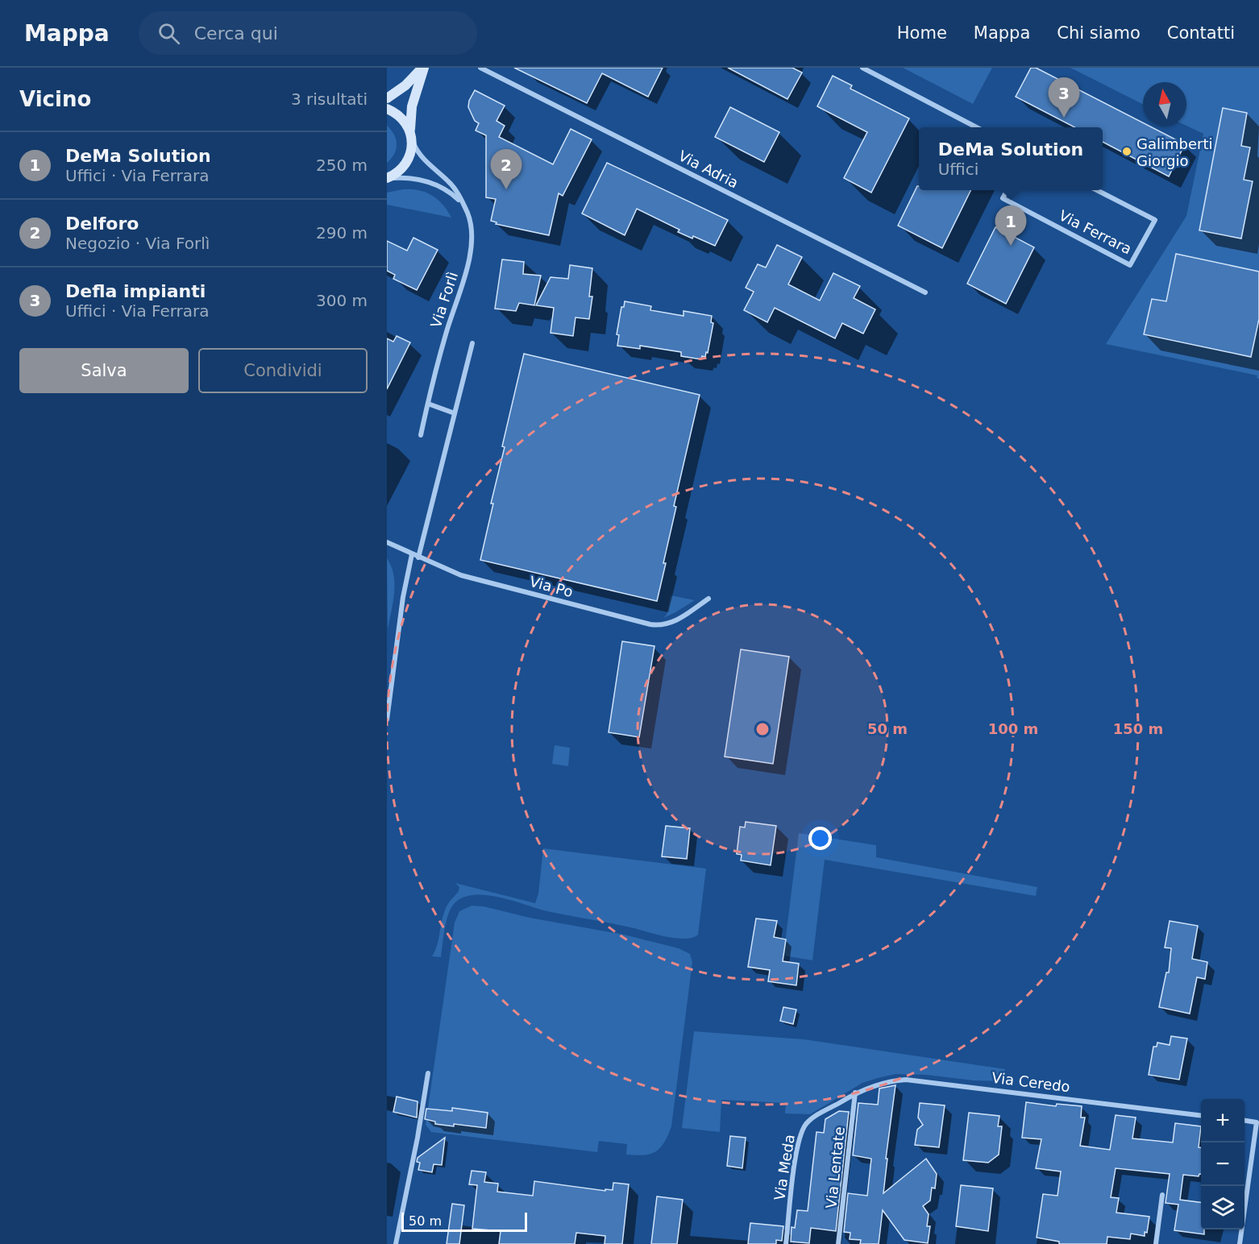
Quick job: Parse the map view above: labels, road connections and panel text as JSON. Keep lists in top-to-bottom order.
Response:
{
  "streets": {
    "street": [
      "Via Adria",
      "Via Ferrara",
      "Via Forlì",
      "Via Po",
      "Via Ceredo",
      "Via Meda",
      "Via Lentate"
    ]
  },
  "crossings": [
    ["Via Ceredo", "Via Meda"],
    ["Via Ceredo", "Via Lentate"],
    ["Via Meda", "Via Lentate"]
  ],
  "places": ["Galimberti Giorgio"],
  "scale_bar": "50 m",
  "north": "top",
  "page": {
    "header": "Mappa",
    "search": "Cerca qui",
    "nav": [
      "Home",
      "Mappa",
      "Chi siamo",
      "Contatti"
    ],
    "heading": ["Vicino", "3 risultati"],
    "pins": ["3", "2", "1"],
    "popup": ["DeMa Solution", "Uffici"],
    "list": [
      {
        "mark": "1",
        "name": "DeMa Solution",
        "note": "Uffici · Via Ferrara",
        "value": "250 m"
      },
      {
        "mark": "2",
        "name": "Delforo",
        "note": "Negozio · Via Forlì",
        "value": "290 m"
      },
      {
        "mark": "3",
        "name": "Defla impianti",
        "note": "Uffici · Via Ferrara",
        "value": "300 m"
      }
    ],
    "buttons": ["Salva", "Condividi"],
    "map_buttons": ["+", "−"],
    "scale": "50 m"
  },
  "rings": ["50 m", "100 m", "150 m"]
}
